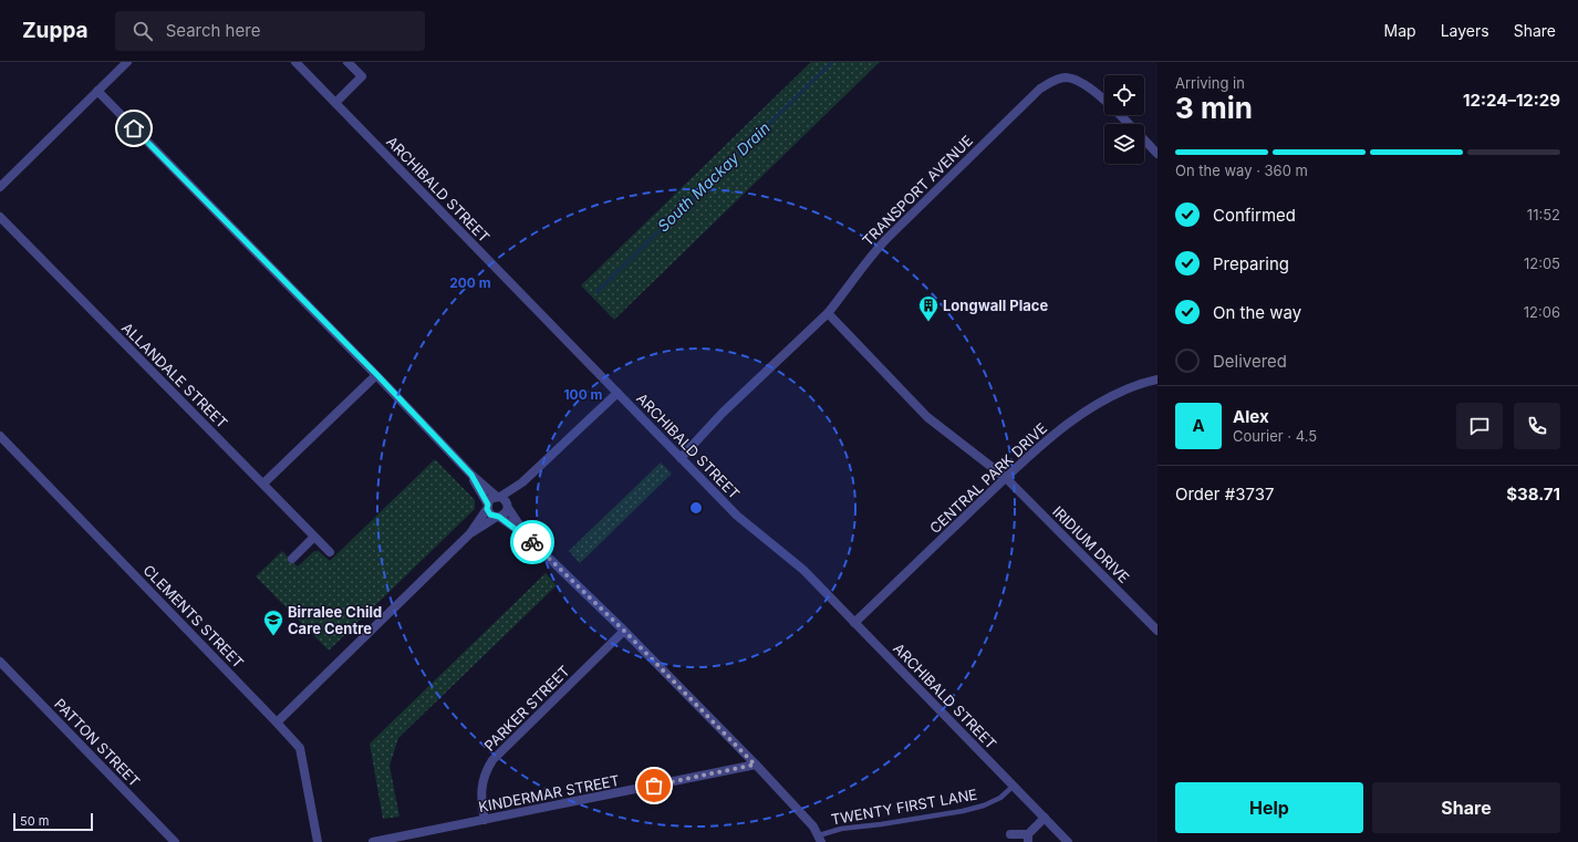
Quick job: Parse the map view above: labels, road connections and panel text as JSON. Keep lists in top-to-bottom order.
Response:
{
  "streets": {
    "street": [
      "ARCHIBALD STREET",
      "TRANSPORT AVENUE",
      "ALLANDALE STREET",
      "CENTRAL PARK DRIVE",
      "IRIDIUM DRIVE",
      "CLEMENTS STREET",
      "PARKER STREET",
      "PATTON STREET",
      "KINDERMAR STREET"
    ],
    "lane": ["TWENTY FIRST LANE"]
  },
  "crossings": [
    ["ARCHIBALD STREET", "TRANSPORT AVENUE"],
    ["ARCHIBALD STREET", "CENTRAL PARK DRIVE"],
    ["ARCHIBALD STREET", "TWENTY FIRST LANE"],
    ["CENTRAL PARK DRIVE", "IRIDIUM DRIVE"],
    ["PARKER STREET", "KINDERMAR STREET"]
  ],
  "water": ["South Mackay Drain"],
  "places": {
    "building": ["Longwall Place"],
    "school or university": ["Birralee Child Care Centre"]
  },
  "scale_bar": "50 m",
  "page": {
    "header": "Zuppa",
    "search": "Search here",
    "nav": ["Map", "Layers", "Share"],
    "heading": ["3 min", "Arriving in", "12:24–12:29"],
    "panel": [
      "Alex",
      "Courier · 4.5",
      "Order #3737",
      "$38.71"
    ],
    "bar": "On the way · 360 m",
    "list": [
      ["Confirmed", "11:52"],
      ["Preparing", "12:05"],
      ["On the way", "12:06"],
      "Delivered"
    ],
    "round": "A",
    "buttons": ["Help", "Share"],
    "scale": "50 m"
  },
  "rings": ["200 m", "100 m"]
}
